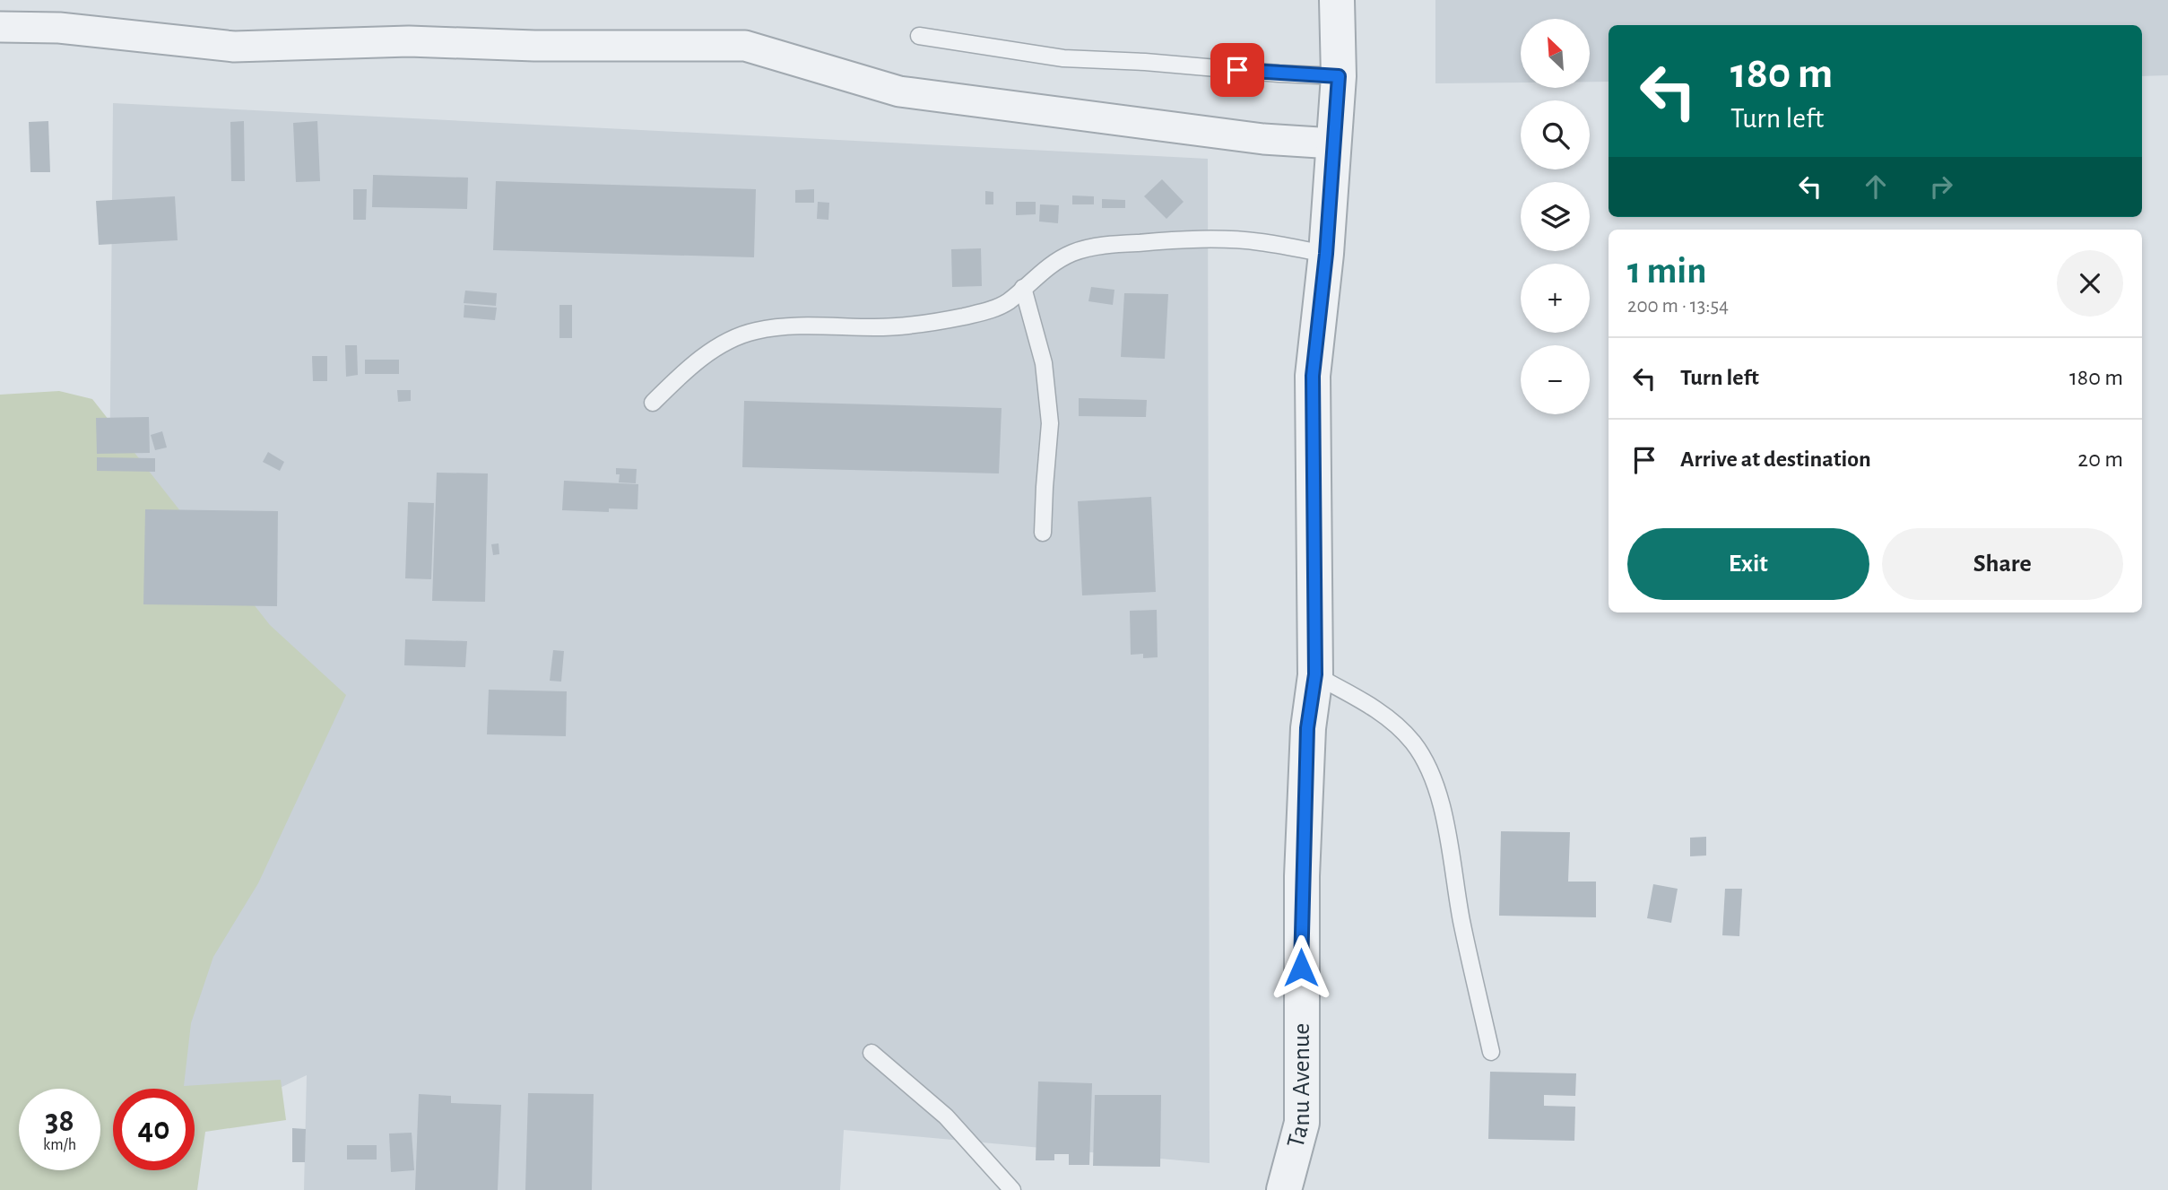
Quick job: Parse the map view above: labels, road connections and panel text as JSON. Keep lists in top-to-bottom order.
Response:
{
  "streets": {
    "street": ["Tanu Avenue"]
  },
  "north": "top left",
  "page": {
    "map_buttons": ["+", "−"],
    "turn": ["180 m", "Turn left"],
    "heading": ["1 min", "200 m · 13:54"],
    "list": [
      {
        "name": "Turn left",
        "value": "180 m"
      },
      {
        "name": "Arrive at destination",
        "value": "20 m"
      }
    ],
    "buttons": ["Exit", "Share"],
    "speed": "38 km/h",
    "limit": "40"
  }
}
